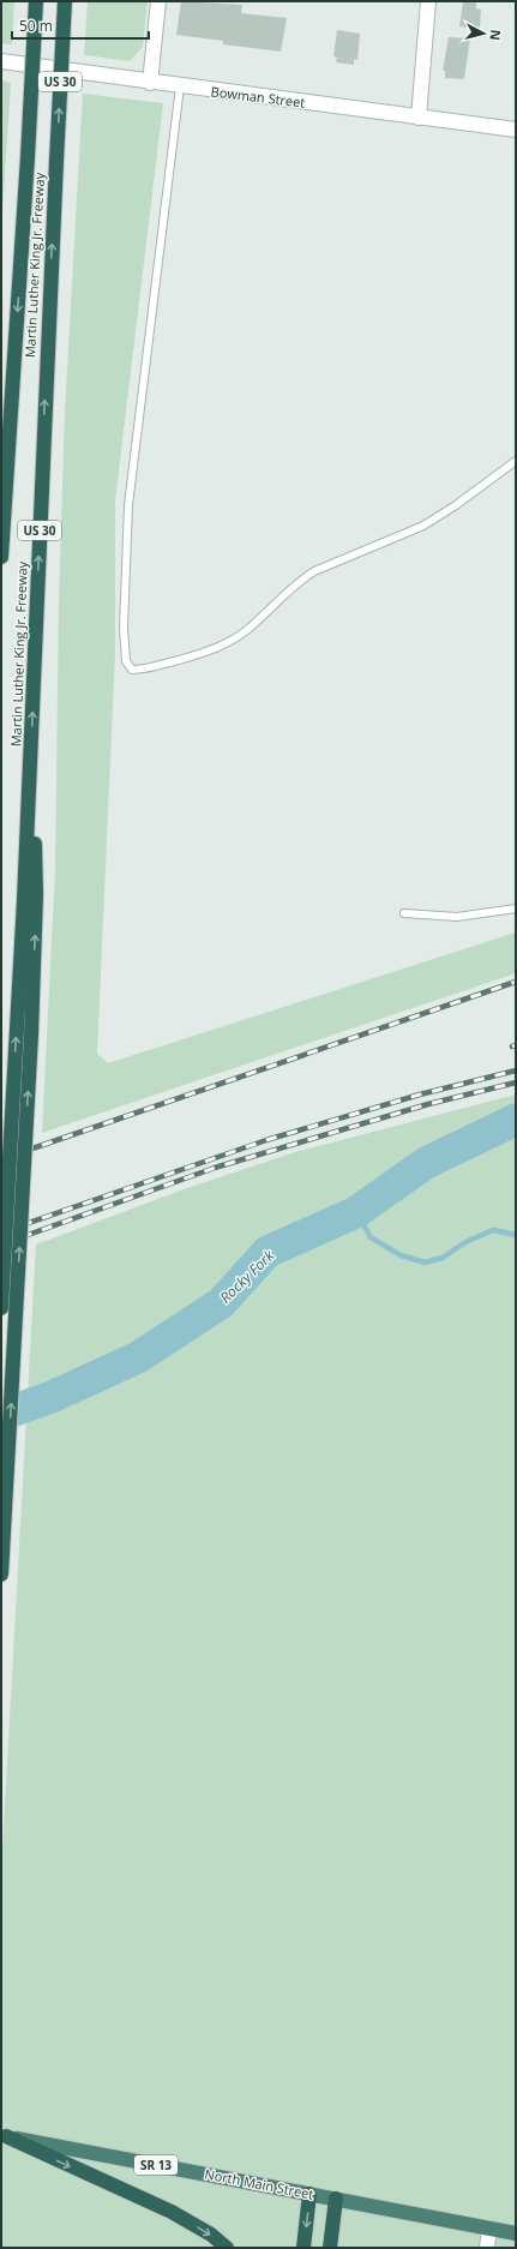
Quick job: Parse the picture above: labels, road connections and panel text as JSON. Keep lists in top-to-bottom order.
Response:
{
  "streets": {
    "highway": [
      "US 30",
      "Martin Luther King Jr. Freeway",
      "SR 13",
      "North Main Street"
    ],
    "street": ["Bowman Street"]
  },
  "water": ["Rocky Fork"],
  "scale_bar": "50 m",
  "north": "right"
}
